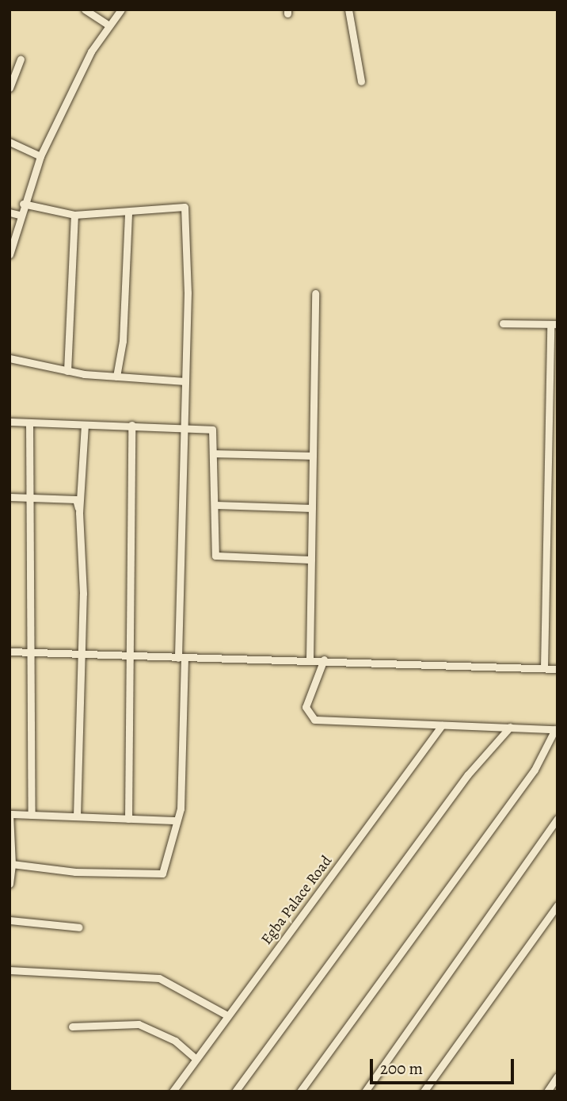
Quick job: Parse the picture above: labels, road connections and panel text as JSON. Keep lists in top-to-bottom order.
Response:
{
  "streets": {
    "street": ["Egba Palace Road"]
  },
  "scale_bar": "200 m"
}
